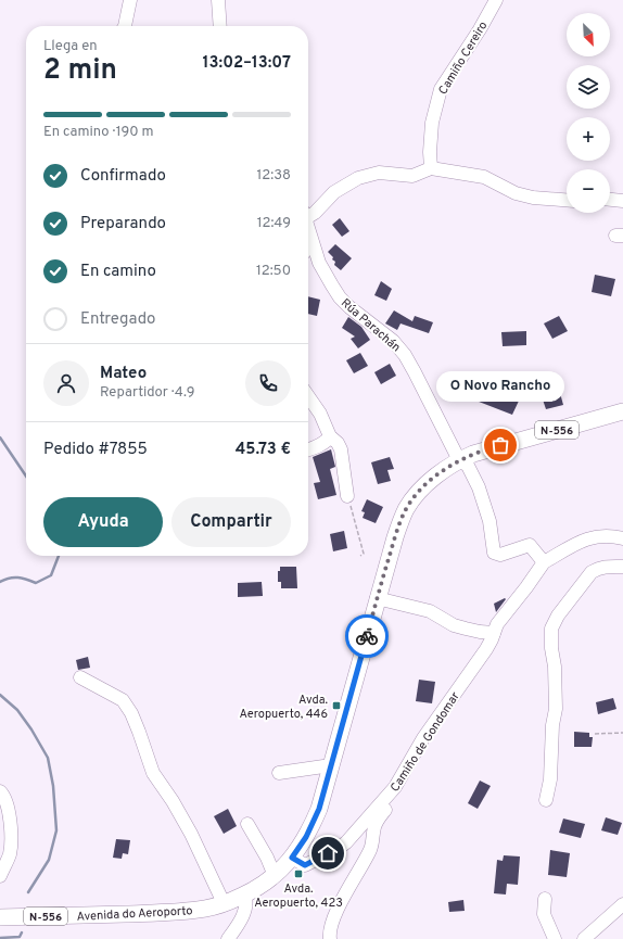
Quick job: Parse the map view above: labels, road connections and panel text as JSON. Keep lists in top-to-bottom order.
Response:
{
  "streets": {
    "main road": ["N-556", "Avenida do Aeroporto"],
    "street": ["Camiño Cereiro", "Rúa Parachán", "Camiño de Gondomar"]
  },
  "crossings": [
    ["Rúa Parachán", "Avenida do Aeroporto"],
    ["Camiño de Gondomar", "Avenida do Aeroporto"]
  ],
  "places": {
    "other": ["O Novo Rancho"],
    "transit": ["Avda. Aeropuerto, 446", "Avda. Aeropuerto, 423"]
  },
  "north": "bottom right",
  "page": {
    "map_buttons": ["+", "−"],
    "heading": ["2 min", "Llega en", "13:02–13:07"],
    "panel": [
      "Mateo",
      "Repartidor · 4.9",
      "Pedido #7855",
      "45.73 €"
    ],
    "bar": "En camino · 190 m",
    "list": [
      ["Confirmado", "12:38"],
      ["Preparando", "12:49"],
      ["En camino", "12:50"],
      "Entregado"
    ],
    "bubble": "O Novo Rancho",
    "buttons": ["Ayuda", "Compartir"]
  }
}
